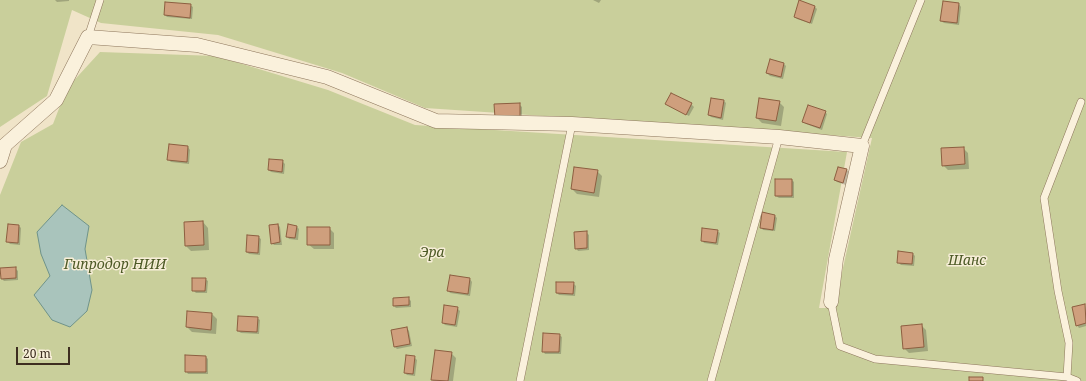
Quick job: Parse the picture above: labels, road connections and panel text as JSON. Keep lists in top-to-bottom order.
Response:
{
  "parks": ["Эра", "Шанс", "Гипродор НИИ"],
  "scale_bar": "20 m"
}
